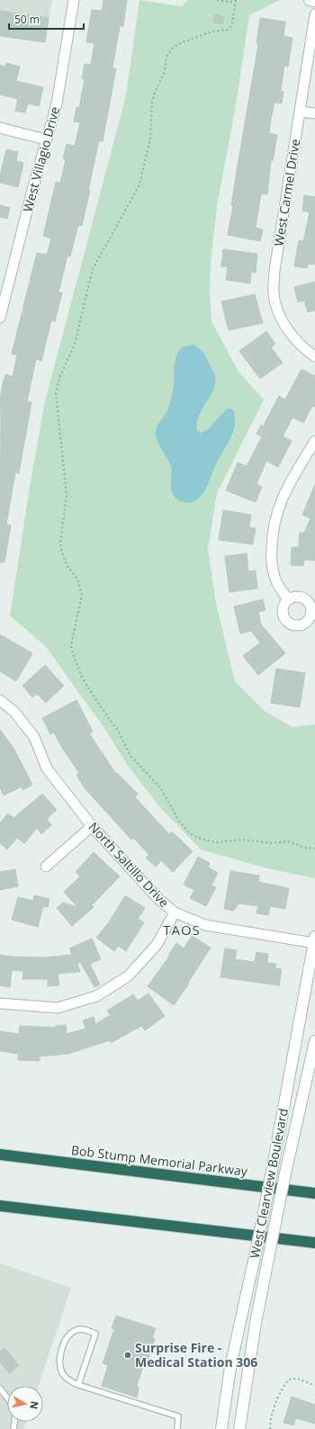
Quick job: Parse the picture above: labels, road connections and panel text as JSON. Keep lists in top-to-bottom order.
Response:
{
  "streets": {
    "highway": ["Bob Stump Memorial Parkway"],
    "street": [
      "West Villagio Drive",
      "West Carmel Drive",
      "North Saltillo Drive",
      "West Clearview Boulevard"
    ]
  },
  "crossings": [
    ["North Saltillo Drive", "West Clearview Boulevard"]
  ],
  "districts": ["TAOS"],
  "places": ["Surprise Fire - Medical Station 306"],
  "scale_bar": "50 m",
  "north": "right"
}
